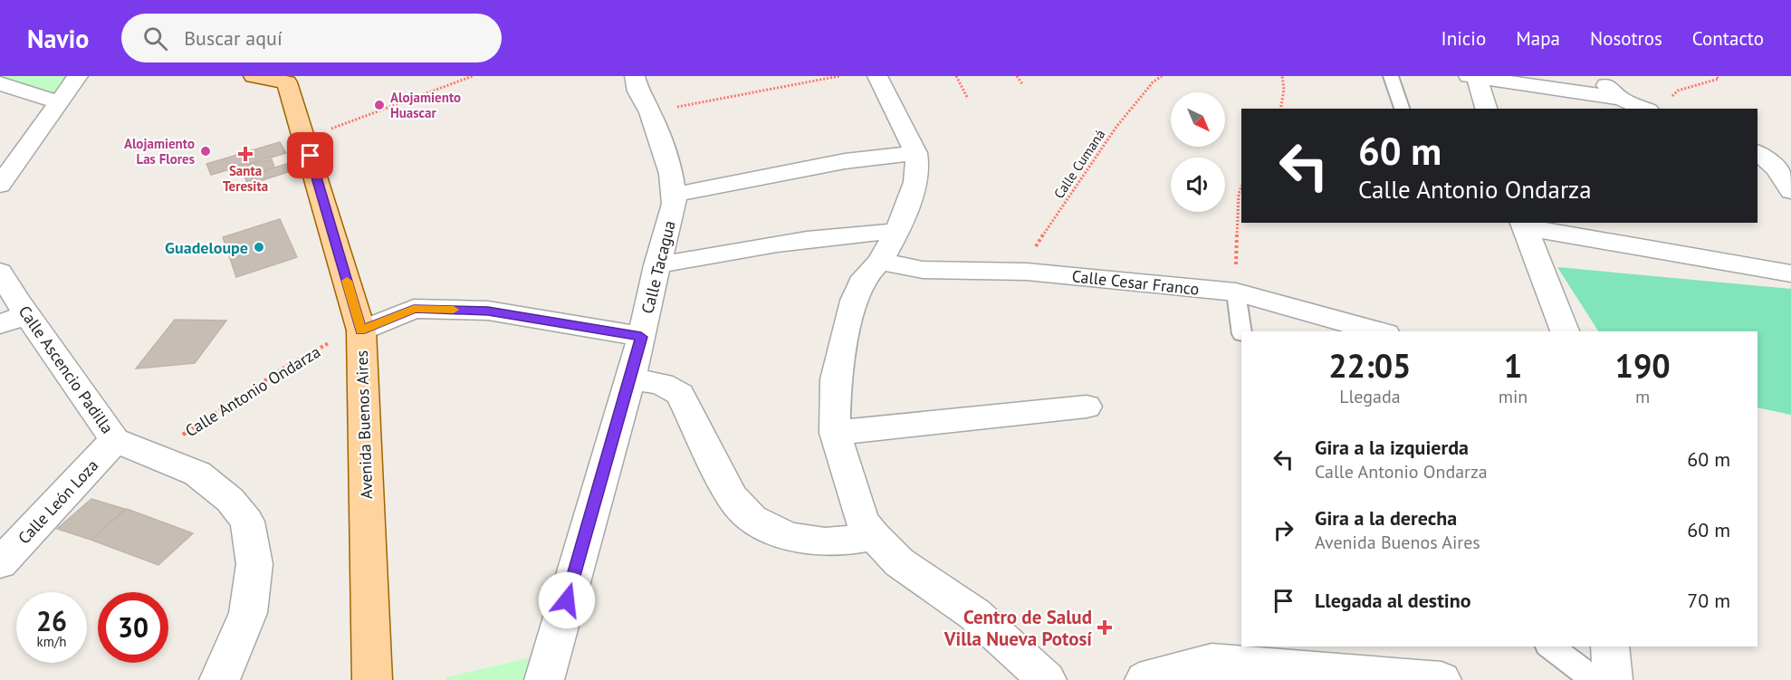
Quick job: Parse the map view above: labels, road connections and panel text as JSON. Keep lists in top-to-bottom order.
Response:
{
  "streets": {
    "main road": ["Avenida Buenos Aires"],
    "street": [
      "Calle Tacagua",
      "Calle Cesar Franco",
      "Calle Ascencio Padilla",
      "Calle León Loza"
    ],
    "path": ["Calle Cumaná", "Calle Antonio Ondarza"]
  },
  "crossings": [
    ["Calle Cumaná", "Calle Cesar Franco"],
    ["Calle Ascencio Padilla", "Calle León Loza"],
    ["Calle Antonio Ondarza", "Avenida Buenos Aires"]
  ],
  "places": {
    "other": ["Alojamiento Huascar", "Alojamiento Las Flores", "Guadeloupe"],
    "health": ["Santa Teresita", "Centro de Salud Villa Nueva Potosí"]
  },
  "north": "bottom right",
  "page": {
    "header": "Navio",
    "search": "Buscar aquí",
    "nav": [
      "Inicio",
      "Mapa",
      "Nosotros",
      "Contacto"
    ],
    "turn": ["60 m", "Calle Antonio Ondarza"],
    "eta": [
      "22:05",
      "Llegada",
      "1",
      "min",
      "190",
      "m"
    ],
    "list": [
      {
        "name": "Gira a la izquierda",
        "note": "Calle Antonio Ondarza",
        "value": "60 m"
      },
      {
        "name": "Gira a la derecha",
        "note": "Avenida Buenos Aires",
        "value": "60 m"
      },
      {
        "name": "Llegada al destino",
        "value": "70 m"
      }
    ],
    "speed": "26 km/h",
    "limit": "30"
  }
}
